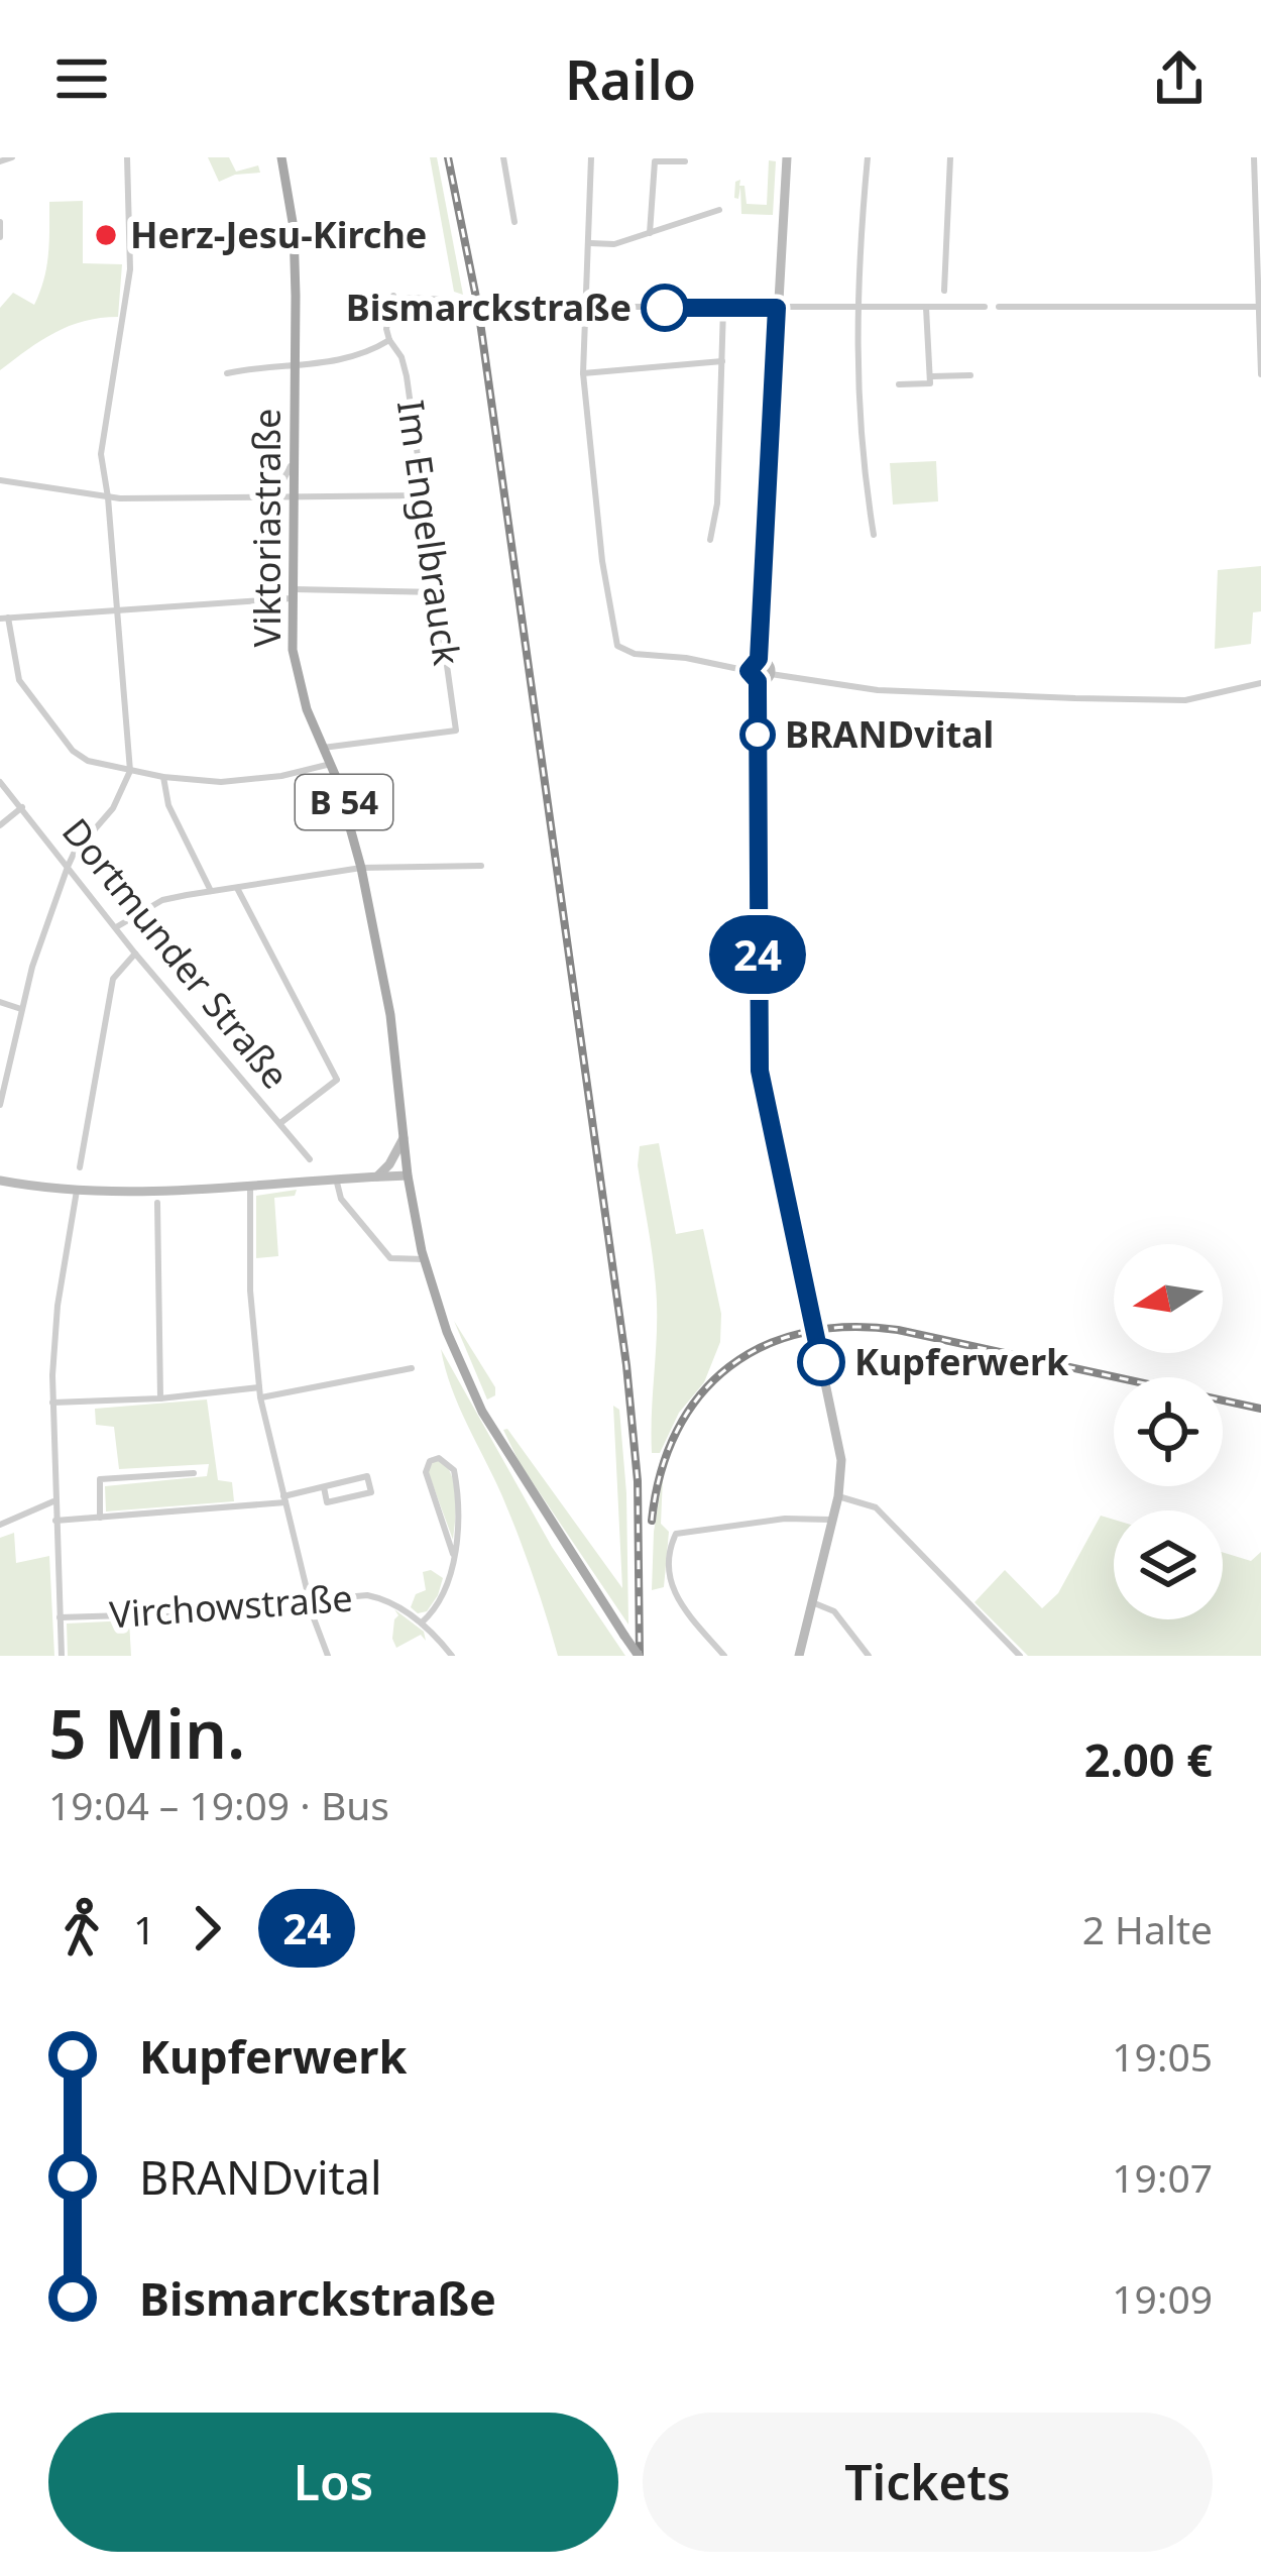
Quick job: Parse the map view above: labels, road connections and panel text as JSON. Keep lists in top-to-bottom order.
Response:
{
  "streets": {
    "main road": ["Viktoriastraße", "B 54"],
    "street": ["Im Engelbrauck", "Dortmunder Straße", "Virchowstraße"]
  },
  "crossings": [
    ["Viktoriastraße", "Im Engelbrauck"],
    ["Viktoriastraße", "B 54"]
  ],
  "places": [
    "Herz-Jesu-Kirche",
    "Bismarckstraße",
    "BRANDvital",
    "Kupferwerk"
  ],
  "lines": ["bus line 24"],
  "north": "left",
  "page": {
    "header": "Railo",
    "on_map": "24",
    "heading": ["5 Min.", "19:04 – 19:09 · Bus", "2.00 €"],
    "legs": ["1", "24", "2 Halte"],
    "list": [
      {
        "name": "Kupferwerk",
        "value": "19:05"
      },
      {
        "name": "BRANDvital",
        "value": "19:07"
      },
      {
        "name": "Bismarckstraße",
        "value": "19:09"
      }
    ],
    "buttons": ["Los", "Tickets"]
  }
}
